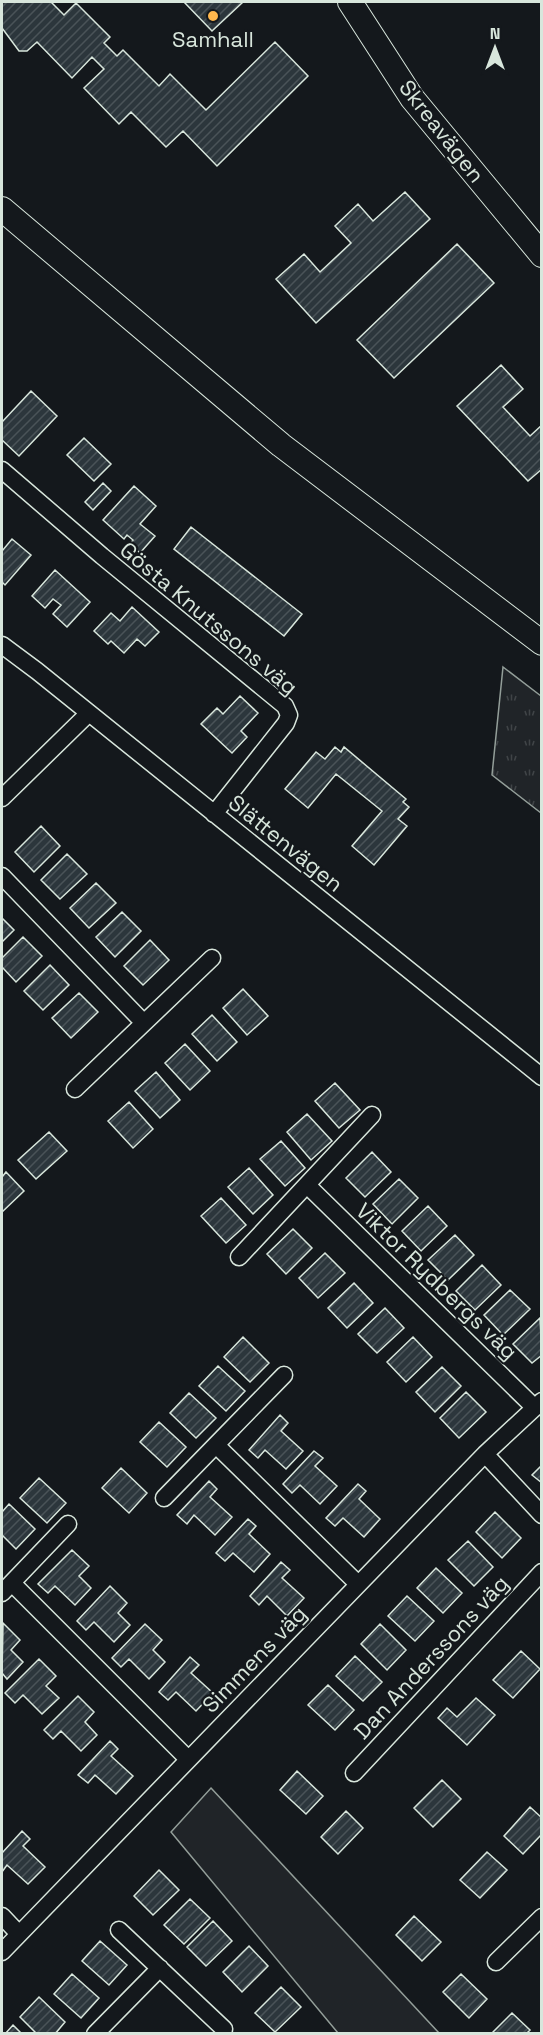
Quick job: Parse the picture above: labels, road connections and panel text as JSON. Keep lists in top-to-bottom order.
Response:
{
  "streets": {
    "main road": ["Skreavägen"],
    "street": [
      "Gösta Knutssons väg",
      "Slättenvägen",
      "Viktor Rydbergs väg",
      "Dan Anderssons väg",
      "Simmens väg"
    ]
  },
  "crossings": [
    ["Gösta Knutssons väg", "Slättenvägen"],
    ["Viktor Rydbergs väg", "Simmens väg"]
  ],
  "places": ["Samhall"],
  "north": "top"
}
